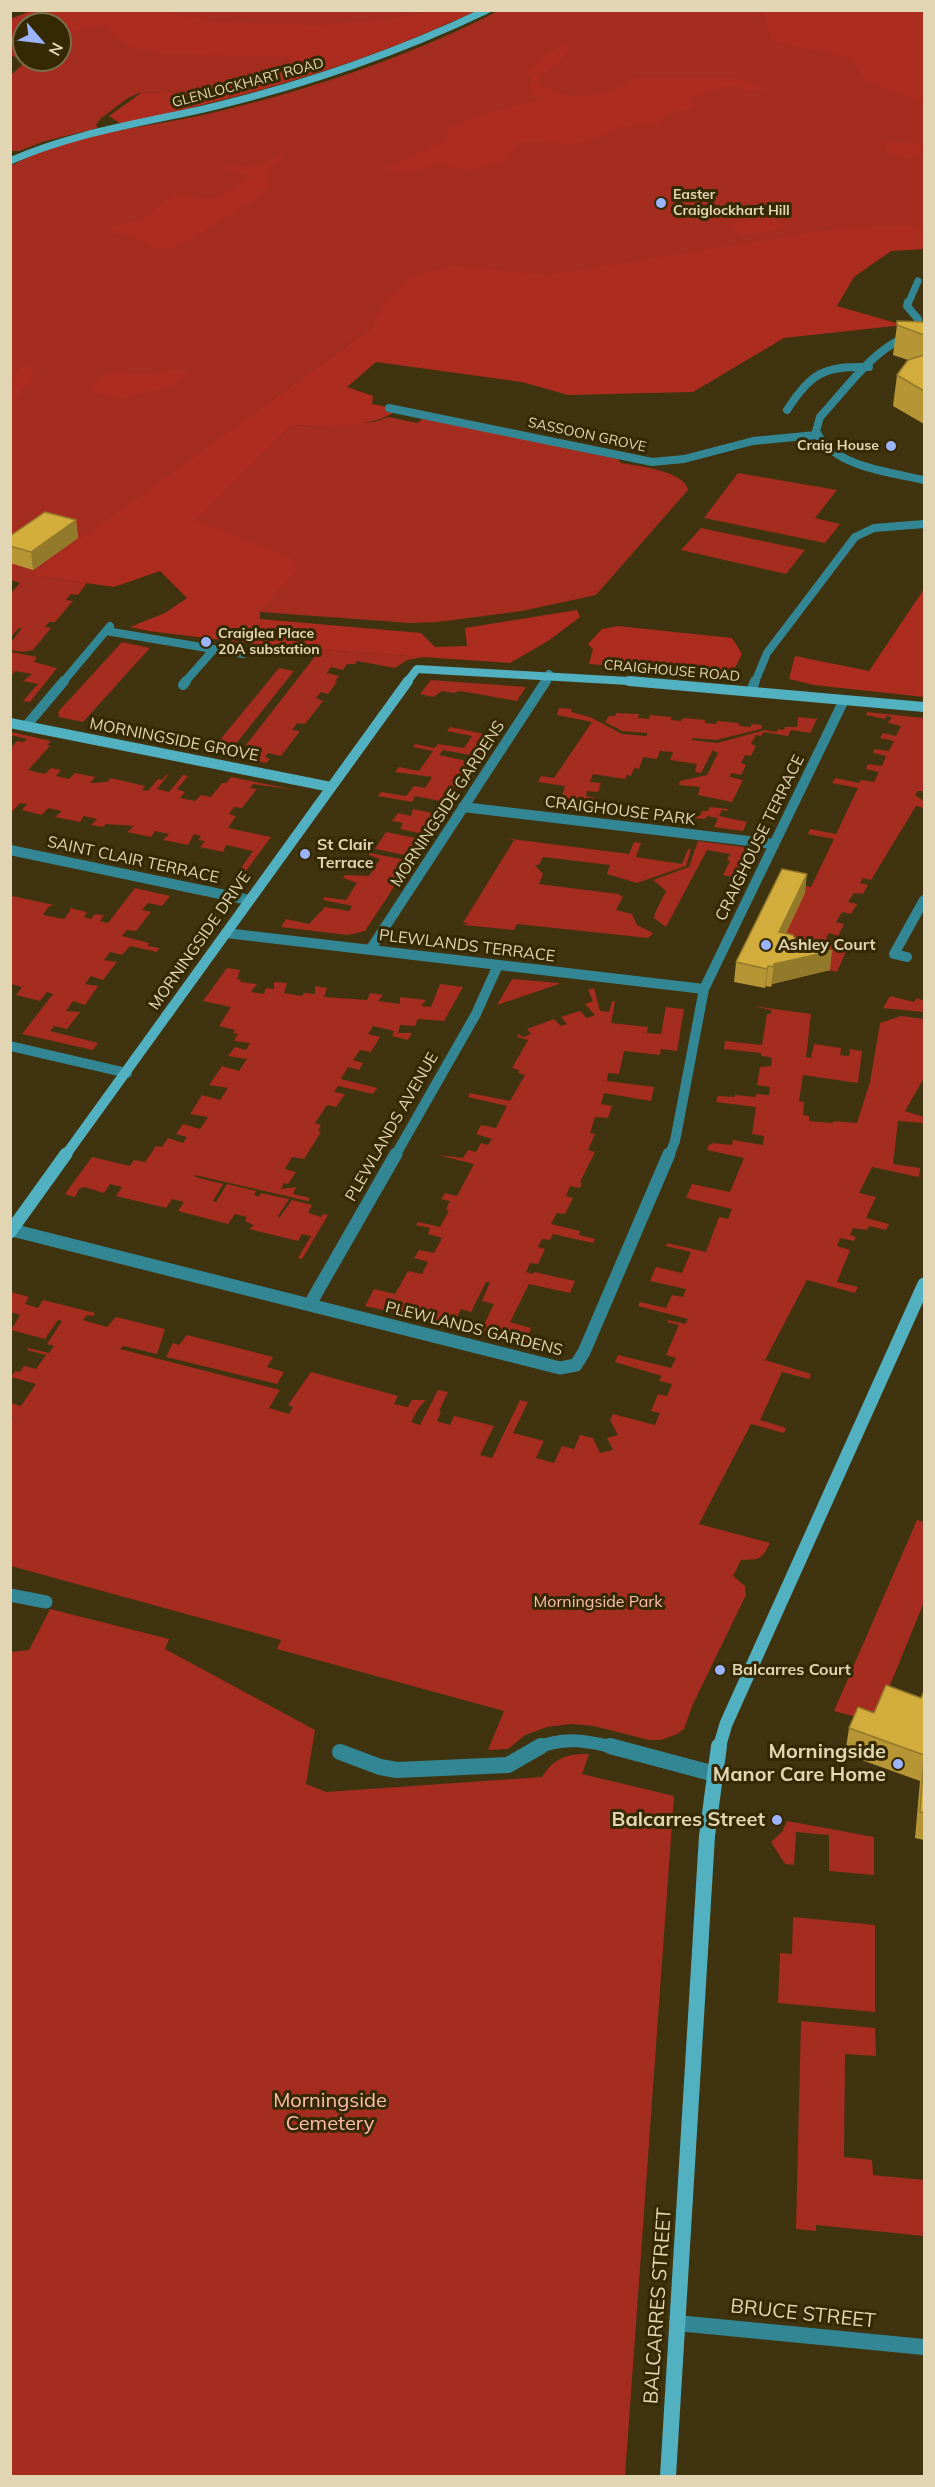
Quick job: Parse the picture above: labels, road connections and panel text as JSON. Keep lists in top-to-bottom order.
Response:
{
  "streets": {
    "street": [
      "GLENLOCKHART ROAD",
      "SASSOON GROVE",
      "CRAIGHOUSE ROAD",
      "MORNINGSIDE GROVE",
      "MORNINGSIDE GARDENS",
      "CRAIGHOUSE PARK",
      "CRAIGHOUSE TERRACE",
      "SAINT CLAIR TERRACE",
      "MORNINGSIDE DRIVE",
      "PLEWLANDS TERRACE",
      "PLEWLANDS AVENUE",
      "PLEWLANDS GARDENS",
      "BALCARRES STREET",
      "BRUCE STREET"
    ]
  },
  "crossings": [
    ["CRAIGHOUSE ROAD", "MORNINGSIDE GARDENS"],
    ["CRAIGHOUSE ROAD", "CRAIGHOUSE TERRACE"],
    ["CRAIGHOUSE ROAD", "MORNINGSIDE DRIVE"],
    ["MORNINGSIDE GROVE", "MORNINGSIDE DRIVE"],
    ["MORNINGSIDE GARDENS", "CRAIGHOUSE PARK"],
    ["MORNINGSIDE GARDENS", "PLEWLANDS TERRACE"],
    ["CRAIGHOUSE PARK", "CRAIGHOUSE TERRACE"],
    ["CRAIGHOUSE TERRACE", "PLEWLANDS TERRACE"],
    ["CRAIGHOUSE TERRACE", "PLEWLANDS GARDENS"],
    ["SAINT CLAIR TERRACE", "MORNINGSIDE DRIVE"],
    ["MORNINGSIDE DRIVE", "PLEWLANDS TERRACE"],
    ["MORNINGSIDE DRIVE", "PLEWLANDS GARDENS"],
    ["PLEWLANDS TERRACE", "PLEWLANDS AVENUE"],
    ["PLEWLANDS TERRACE", "PLEWLANDS GARDENS"],
    ["PLEWLANDS AVENUE", "PLEWLANDS GARDENS"],
    ["BALCARRES STREET", "BRUCE STREET"]
  ],
  "parks": ["Morningside Park", "Morningside Cemetery"],
  "places": [
    "Easter Craiglockhart Hill",
    "Craig House",
    "Craiglea Place 20A substation",
    "St Clair Terrace",
    "Ashley Court",
    "Balcarres Court",
    "Morningside Manor Care Home",
    "Balcarres Street"
  ],
  "north": "bottom right"
}
